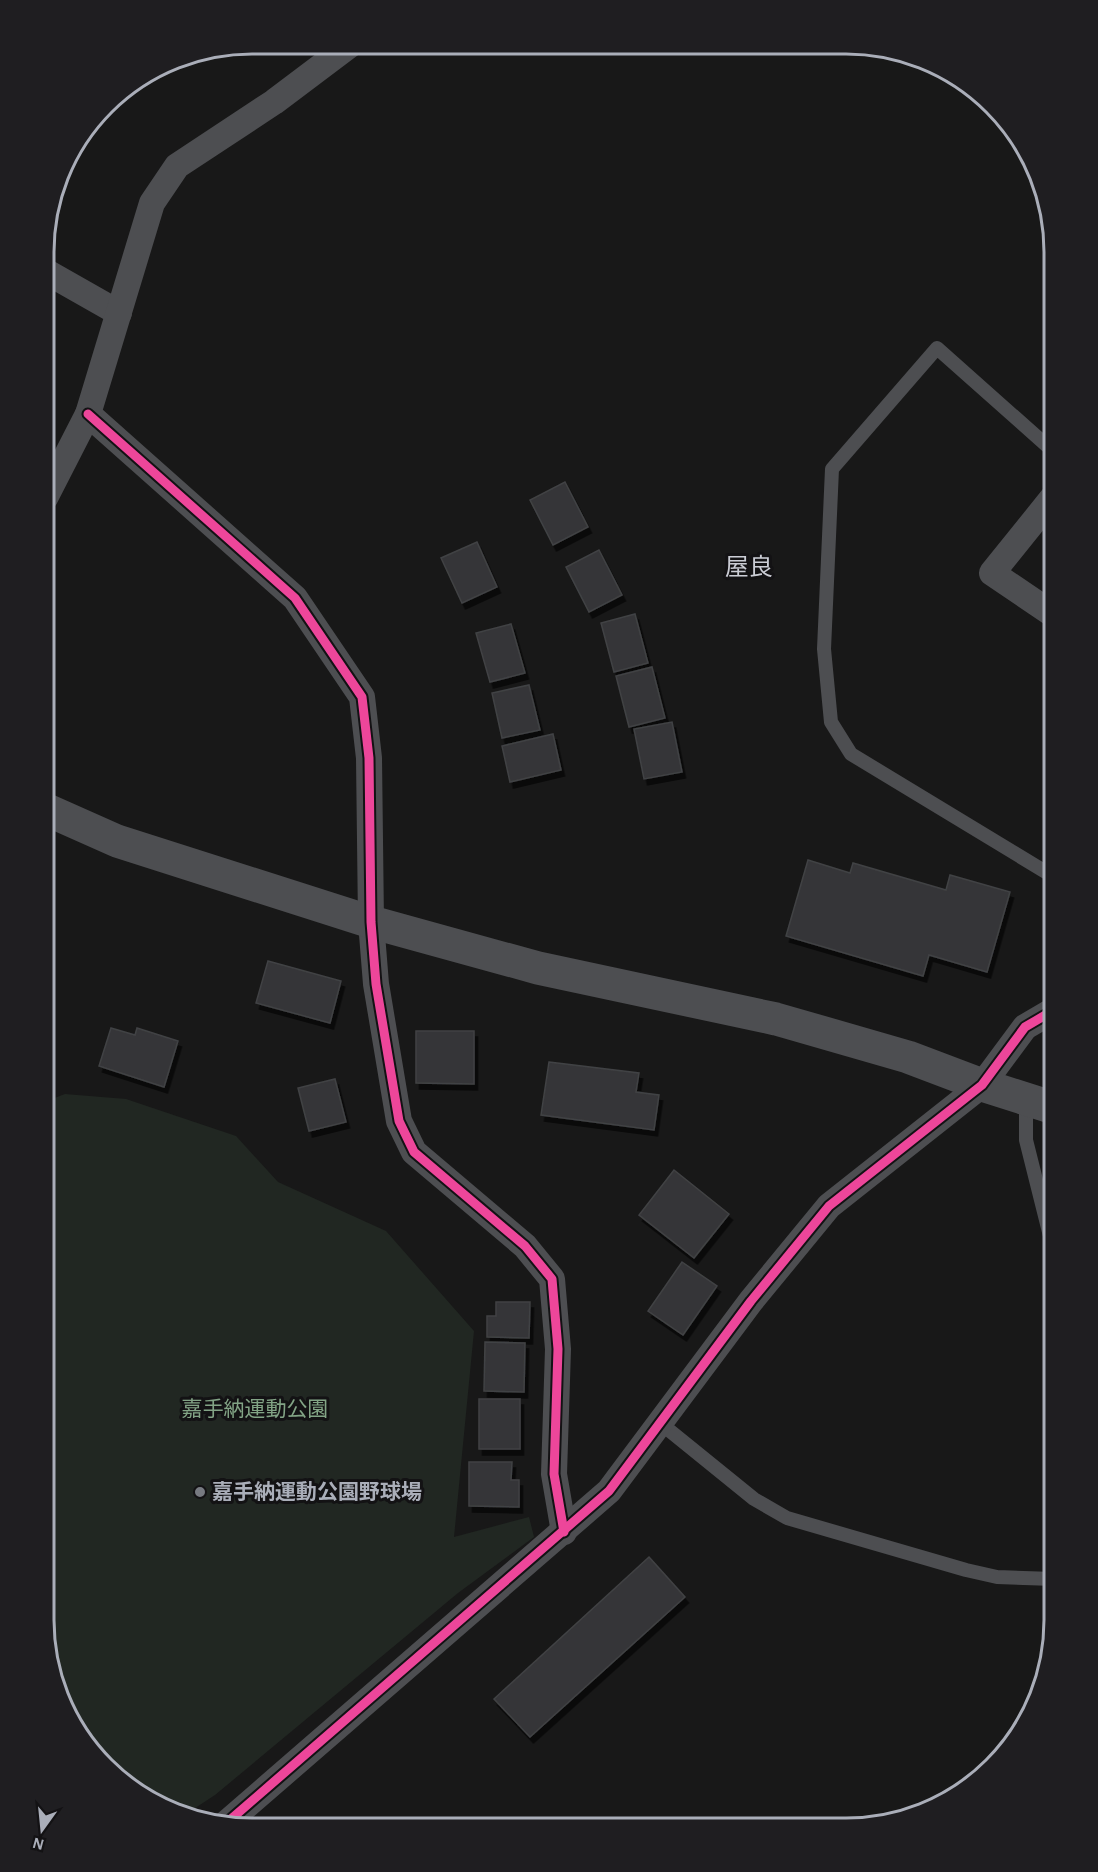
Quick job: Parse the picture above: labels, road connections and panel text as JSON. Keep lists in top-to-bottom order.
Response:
{
  "districts": ["屋良"],
  "parks": ["嘉手納運動公園"],
  "places": ["嘉手納運動公園野球場"],
  "north": "bottom"
}
